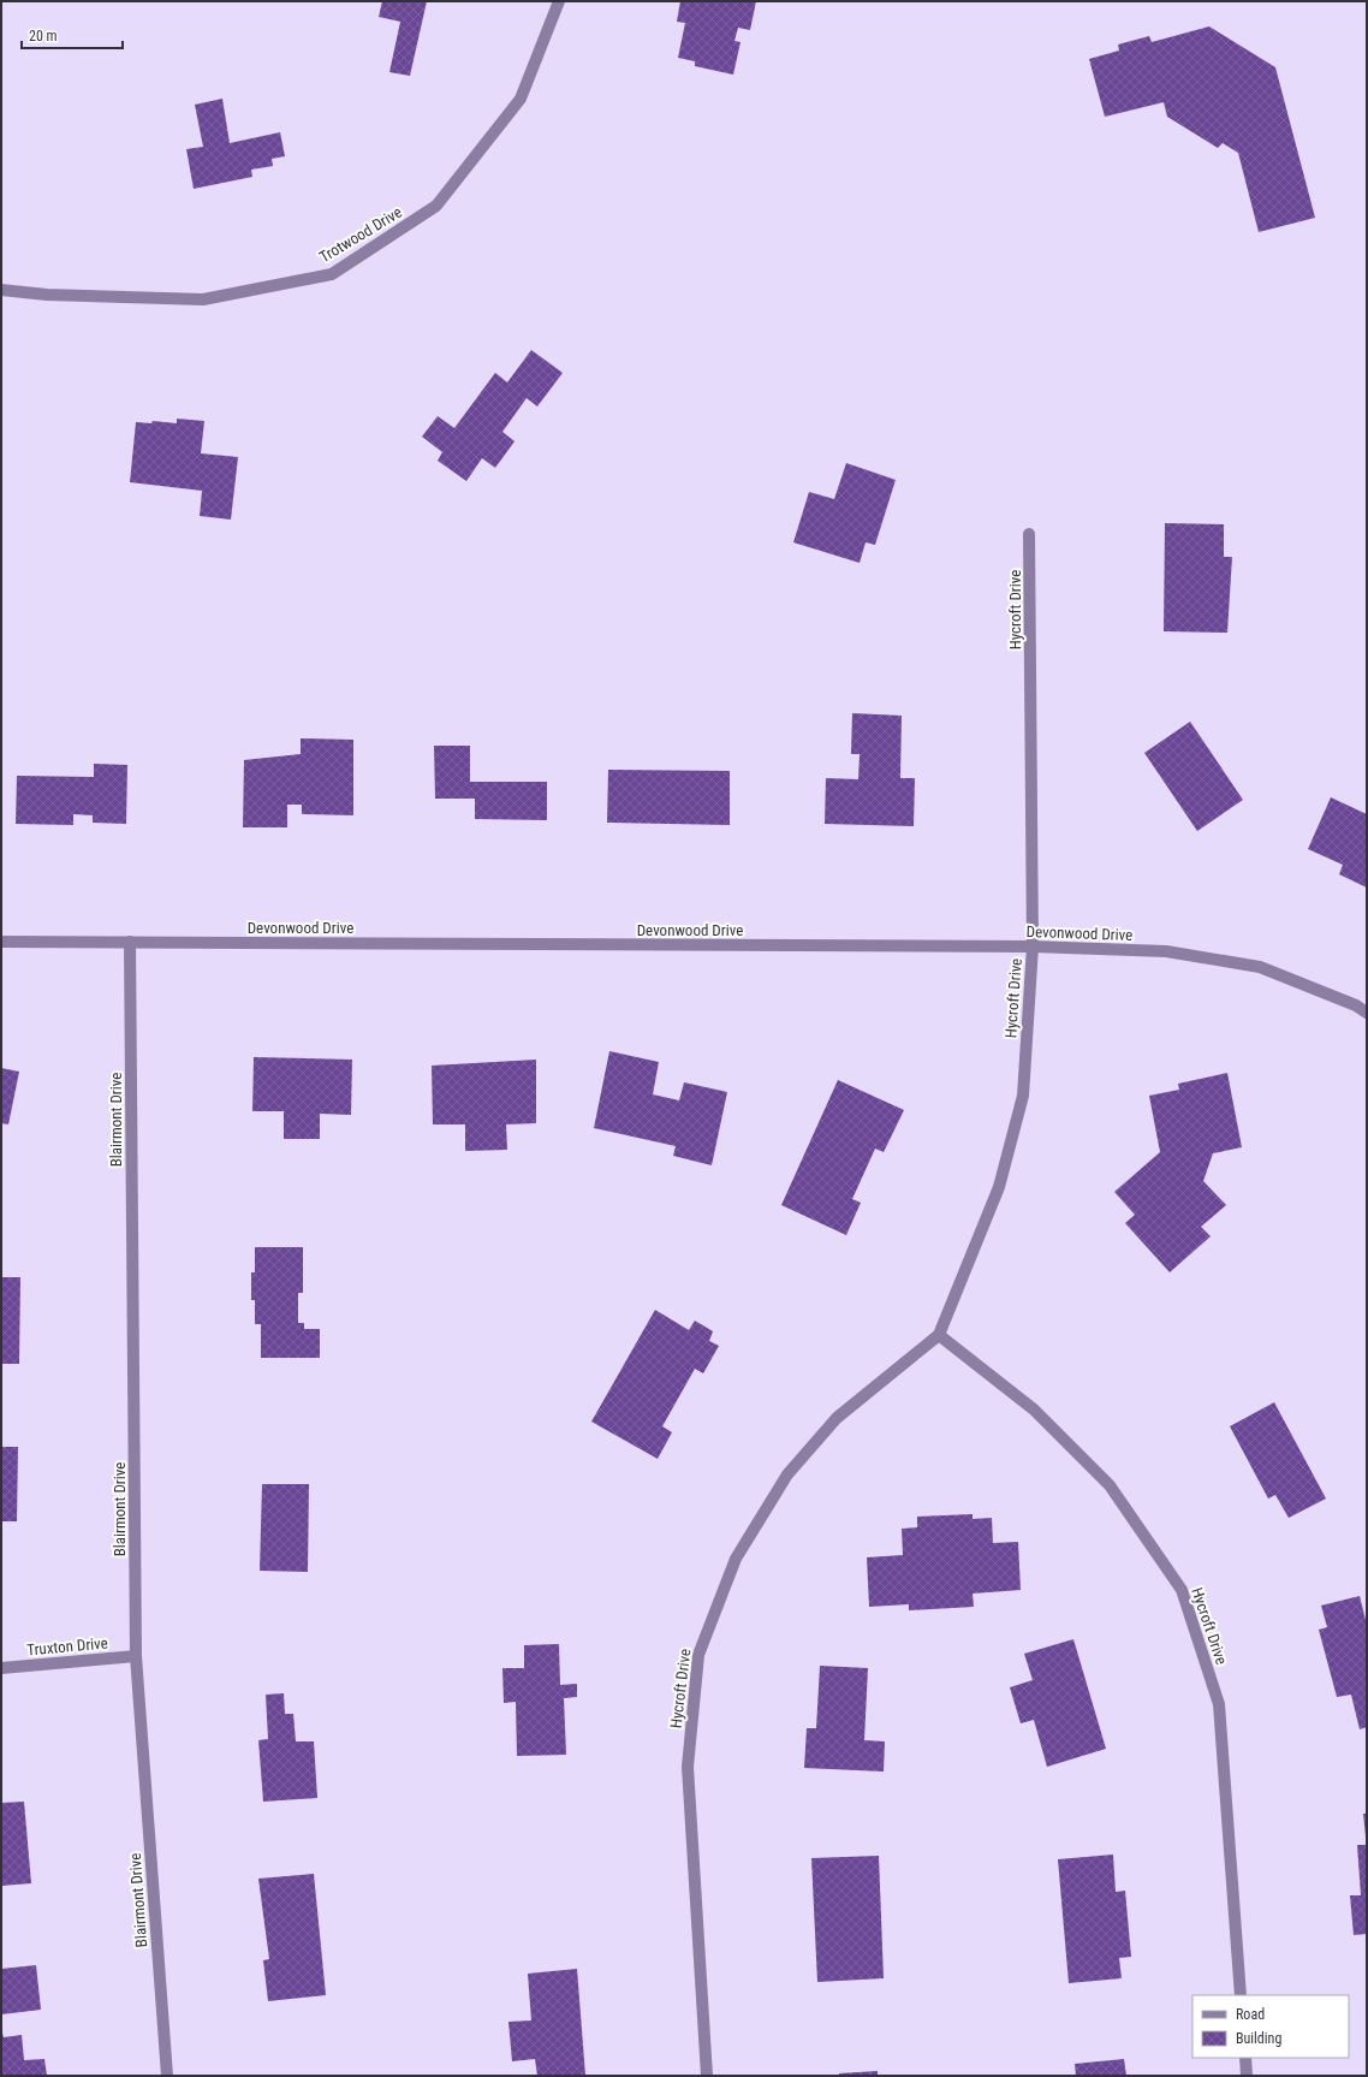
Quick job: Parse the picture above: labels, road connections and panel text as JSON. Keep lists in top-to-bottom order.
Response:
{
  "streets": {
    "street": [
      "Trotwood Drive",
      "Hycroft Drive",
      "Devonwood Drive",
      "Blairmont Drive",
      "Truxton Drive"
    ]
  },
  "crossings": [
    ["Hycroft Drive", "Devonwood Drive"],
    ["Devonwood Drive", "Blairmont Drive"],
    ["Blairmont Drive", "Truxton Drive"]
  ],
  "legend": ["Road", "Building"],
  "scale_bar": "20 m"
}
